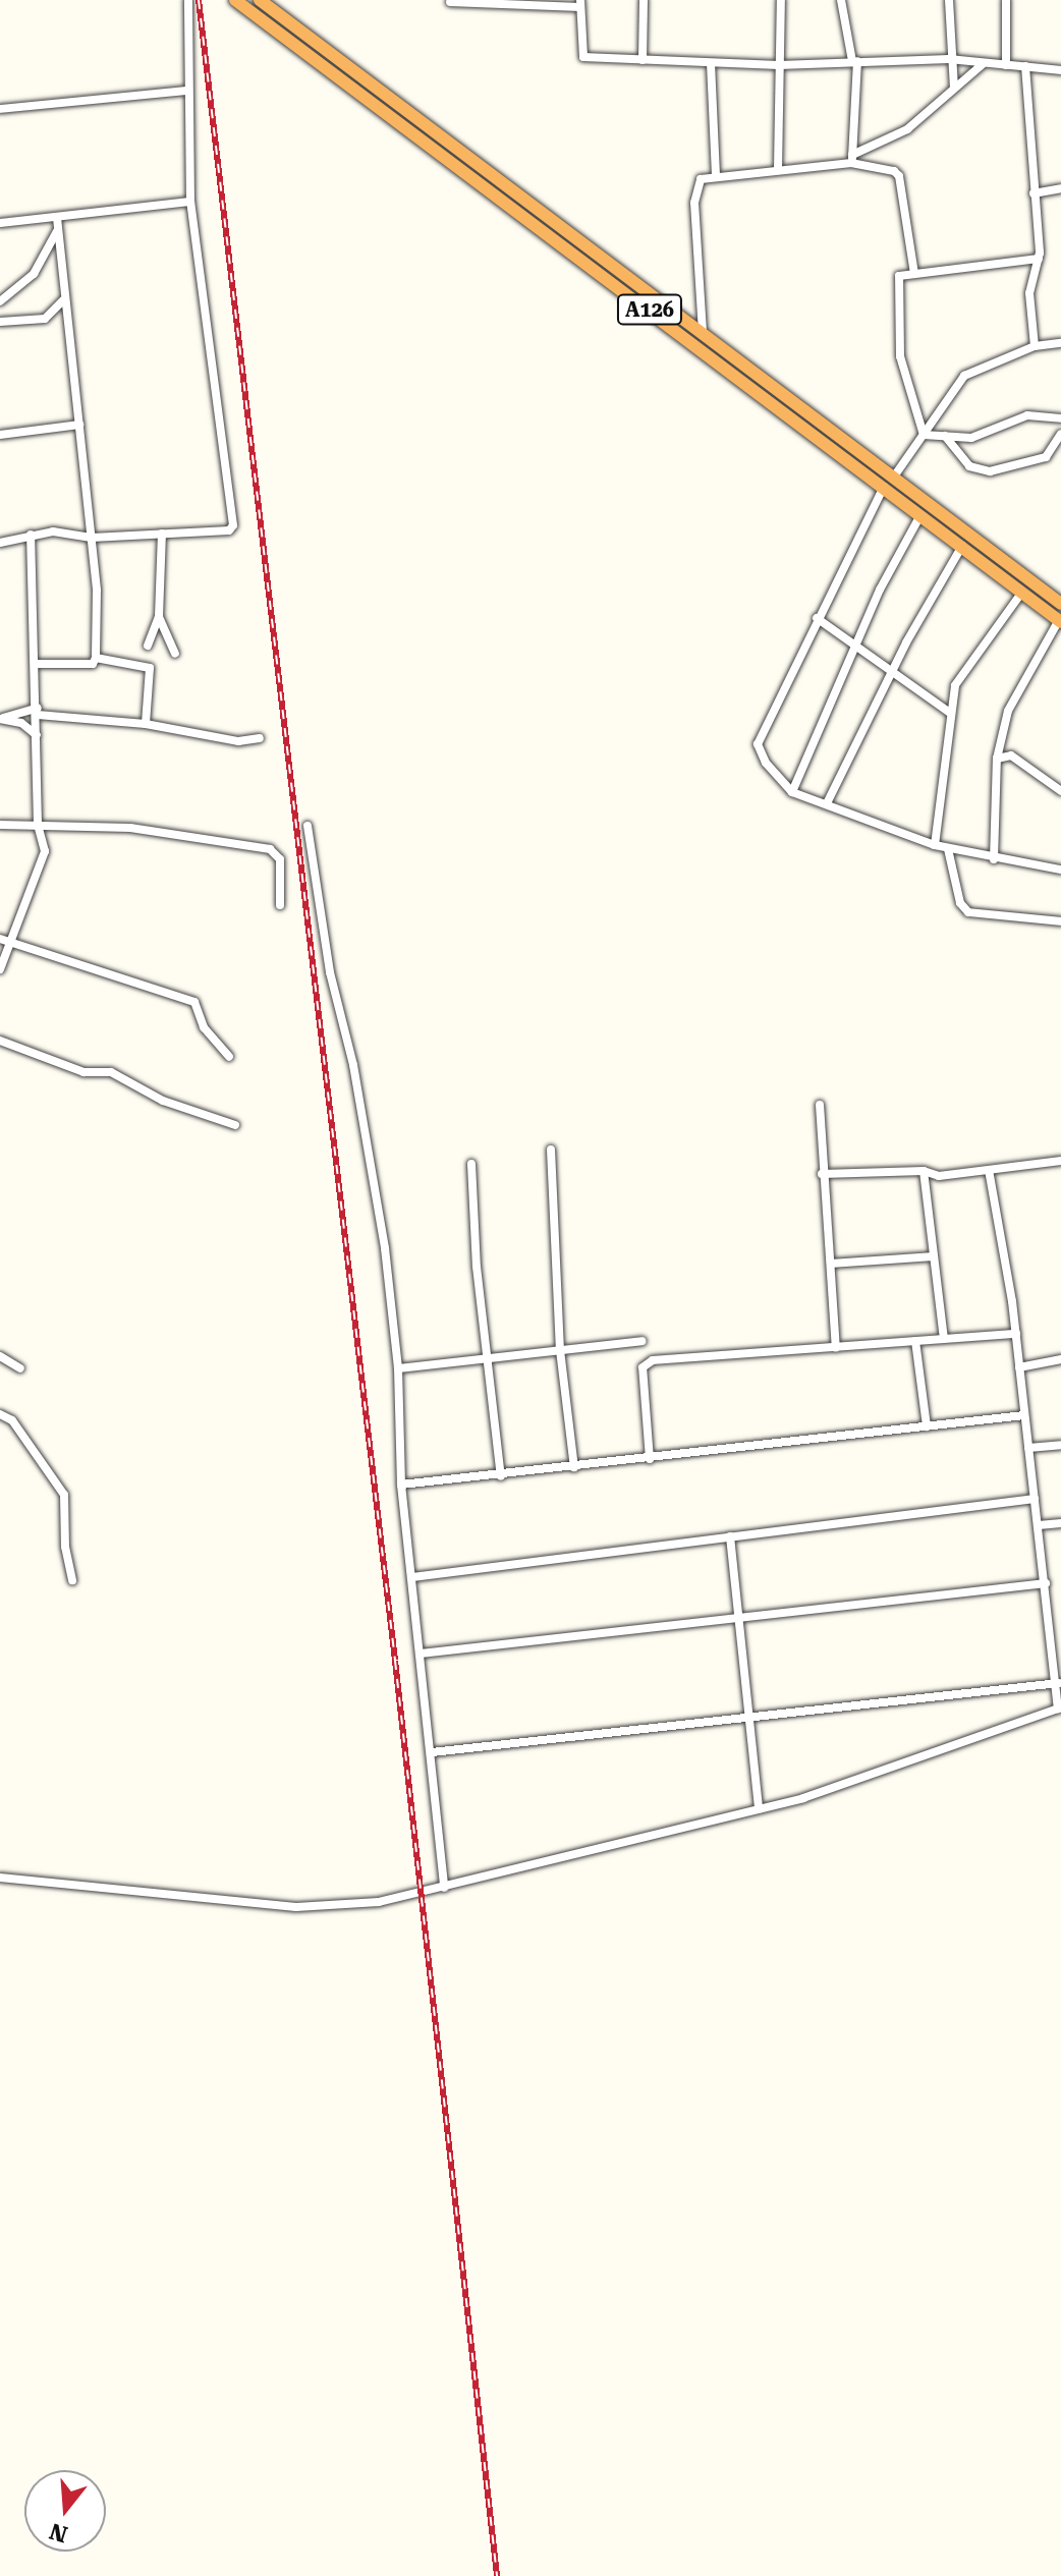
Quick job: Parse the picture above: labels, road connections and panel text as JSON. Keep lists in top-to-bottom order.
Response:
{
  "streets": {
    "highway": ["A126"]
  },
  "north": "bottom"
}
